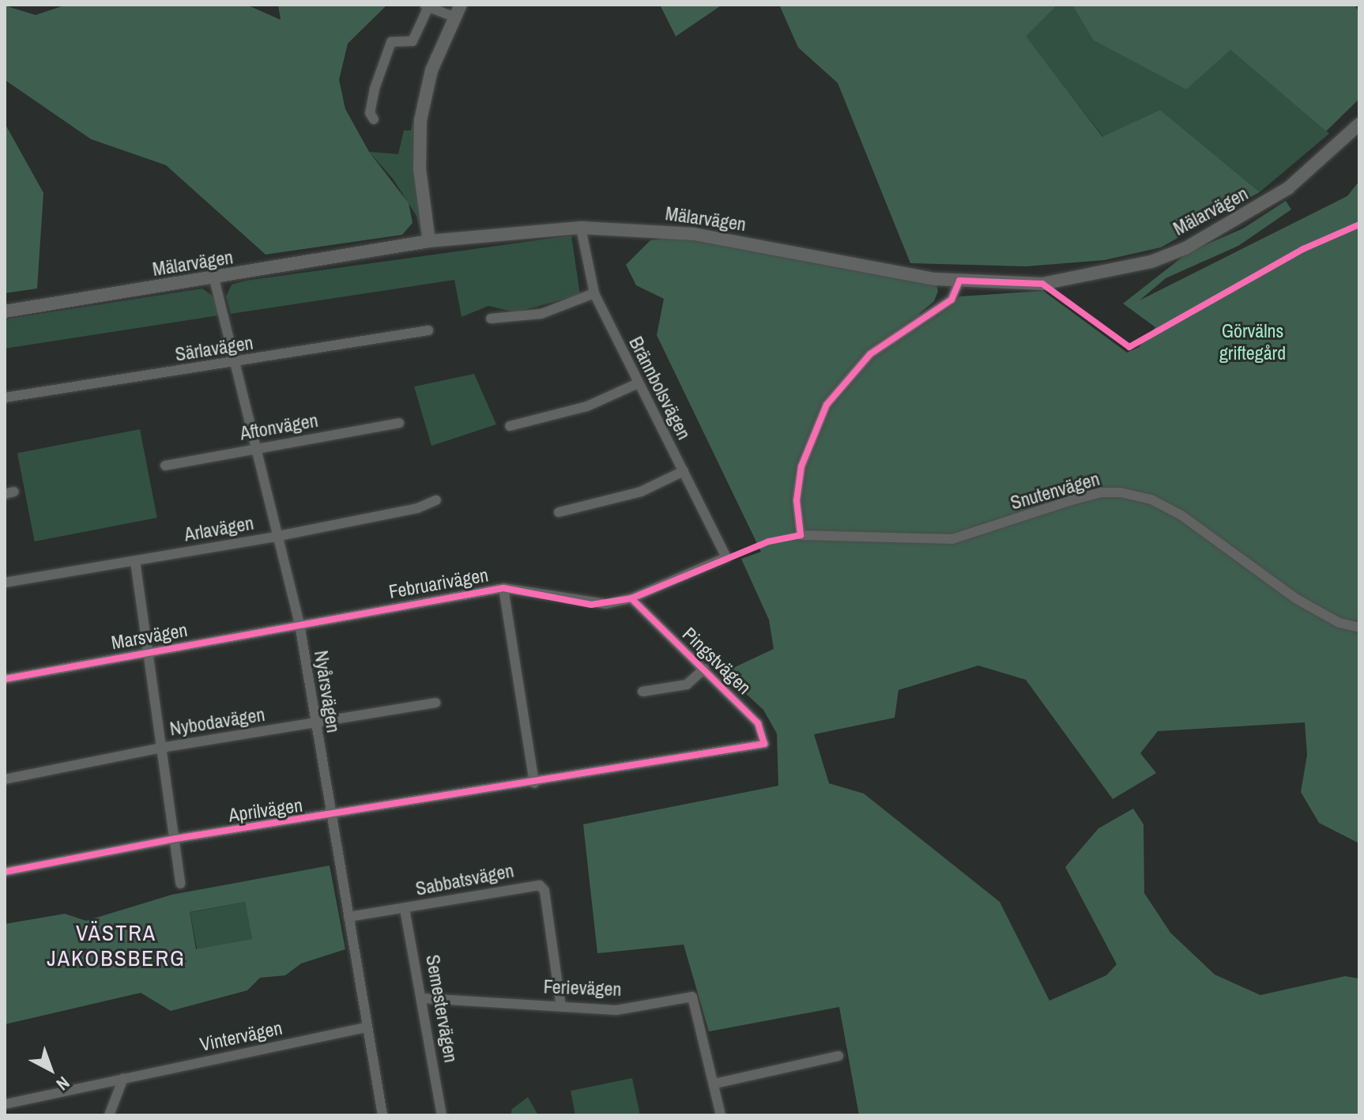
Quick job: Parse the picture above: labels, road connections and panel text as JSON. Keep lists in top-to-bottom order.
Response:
{
  "streets": {
    "street": [
      "Mälarvägen",
      "Särlavägen",
      "Brännbolsvägen",
      "Aftonvägen",
      "Snutenvägen",
      "Arlavägen",
      "Februarivägen",
      "Marsvägen",
      "Pingstvägen",
      "Nyårsvägen",
      "Nybodavägen",
      "Aprilvägen",
      "Sabbatsvägen",
      "Ferievägen",
      "Semestervägen",
      "Vintervägen"
    ]
  },
  "crossings": [
    ["Mälarvägen", "Brännbolsvägen"],
    ["Mälarvägen", "Snutenvägen"],
    ["Mälarvägen", "Nyårsvägen"],
    ["Särlavägen", "Nyårsvägen"],
    ["Brännbolsvägen", "Februarivägen"],
    ["Aftonvägen", "Nyårsvägen"],
    ["Arlavägen", "Nyårsvägen"],
    ["Februarivägen", "Marsvägen"],
    ["Februarivägen", "Pingstvägen"],
    ["Februarivägen", "Nyårsvägen"],
    ["Marsvägen", "Nyårsvägen"],
    ["Pingstvägen", "Aprilvägen"],
    ["Nyårsvägen", "Nybodavägen"],
    ["Nyårsvägen", "Aprilvägen"],
    ["Nyårsvägen", "Sabbatsvägen"],
    ["Nyårsvägen", "Vintervägen"],
    ["Sabbatsvägen", "Ferievägen"],
    ["Sabbatsvägen", "Semestervägen"],
    ["Ferievägen", "Semestervägen"]
  ],
  "districts": ["VÄSTRA JAKOBSBERG"],
  "parks": ["Görvälns griftegård"],
  "north": "bottom right"
}
